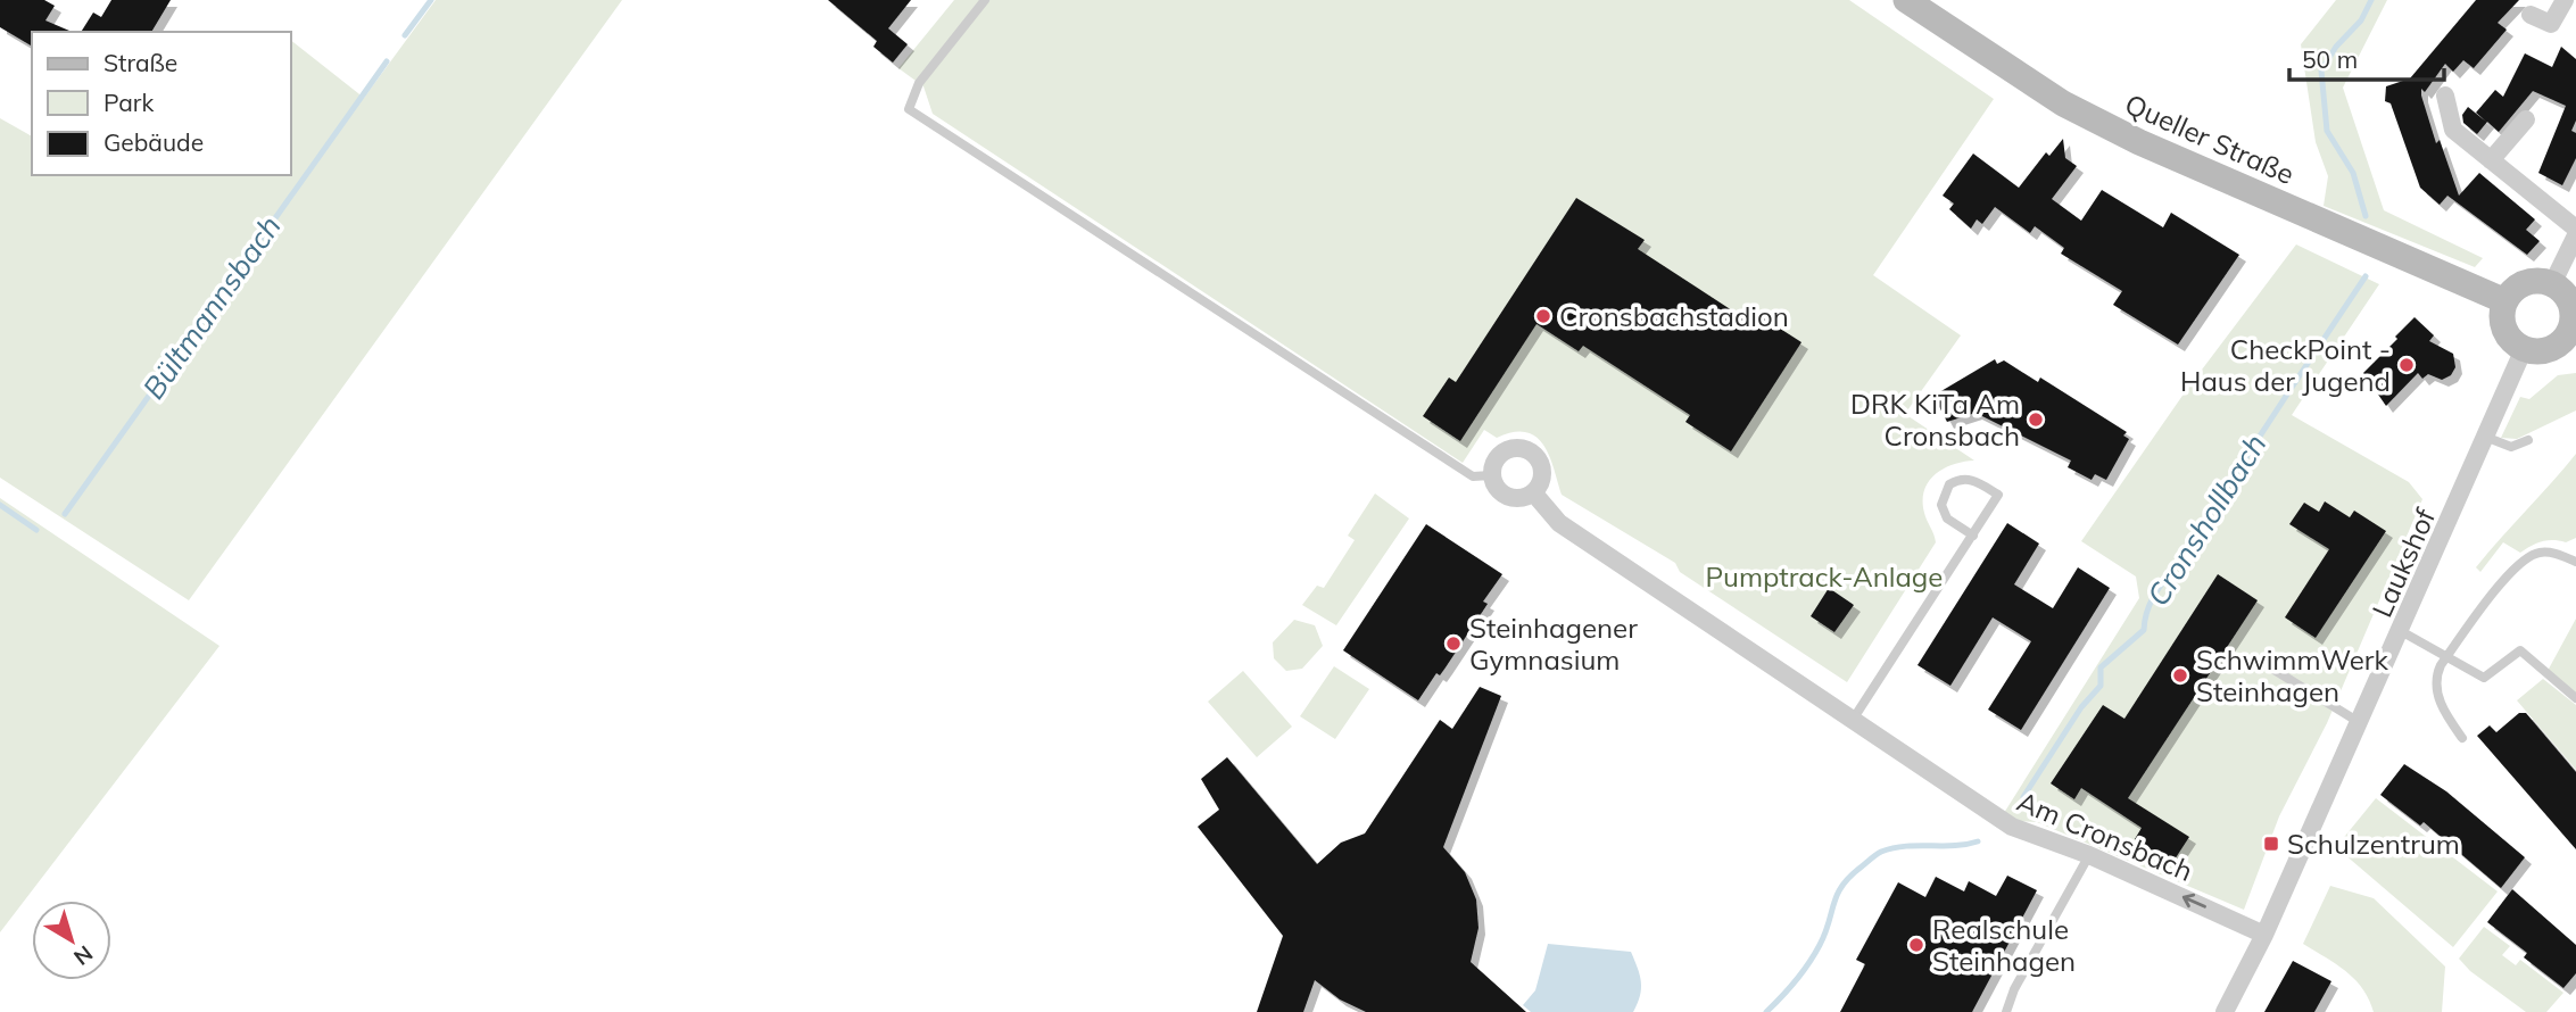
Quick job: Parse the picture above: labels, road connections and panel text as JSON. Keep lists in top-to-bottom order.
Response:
{
  "streets": {
    "main road": ["Queller Straße"],
    "street": ["Laukshof", "Am Cronsbach"]
  },
  "crossings": [
    ["Queller Straße", "Laukshof"],
    ["Laukshof", "Am Cronsbach"]
  ],
  "water": ["Bültmannsbach", "Cronshollbach"],
  "parks": ["Pumptrack-Anlage"],
  "places": {
    "other": [
      "Cronsbachstadion",
      "CheckPoint - Haus der Jugend",
      "DRK KiTa Am Cronsbach",
      "Steinhagener Gymnasium",
      "SchwimmWerk Steinhagen",
      "Realschule Steinhagen"
    ],
    "transit": ["Schulzentrum"]
  },
  "legend": ["Straße", "Park", "Gebäude"],
  "scale_bar": "50 m",
  "north": "bottom right"
}
